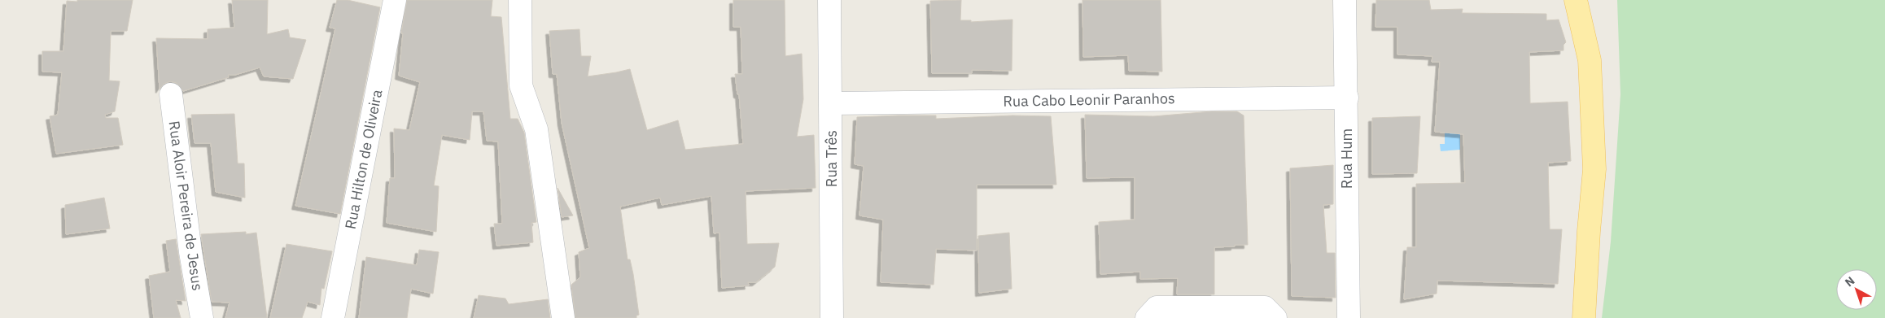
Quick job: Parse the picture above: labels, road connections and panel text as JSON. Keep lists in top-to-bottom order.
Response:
{
  "streets": {
    "street": [
      "Rua Cabo Leonir Paranhos",
      "Rua Três",
      "Rua Hum",
      "Rua Hilton de Oliveira",
      "Rua Aloir Pereira de Jesus"
    ]
  },
  "crossings": [
    ["Rua Cabo Leonir Paranhos", "Rua Três"],
    ["Rua Cabo Leonir Paranhos", "Rua Hum"]
  ],
  "north": "top left"
}
